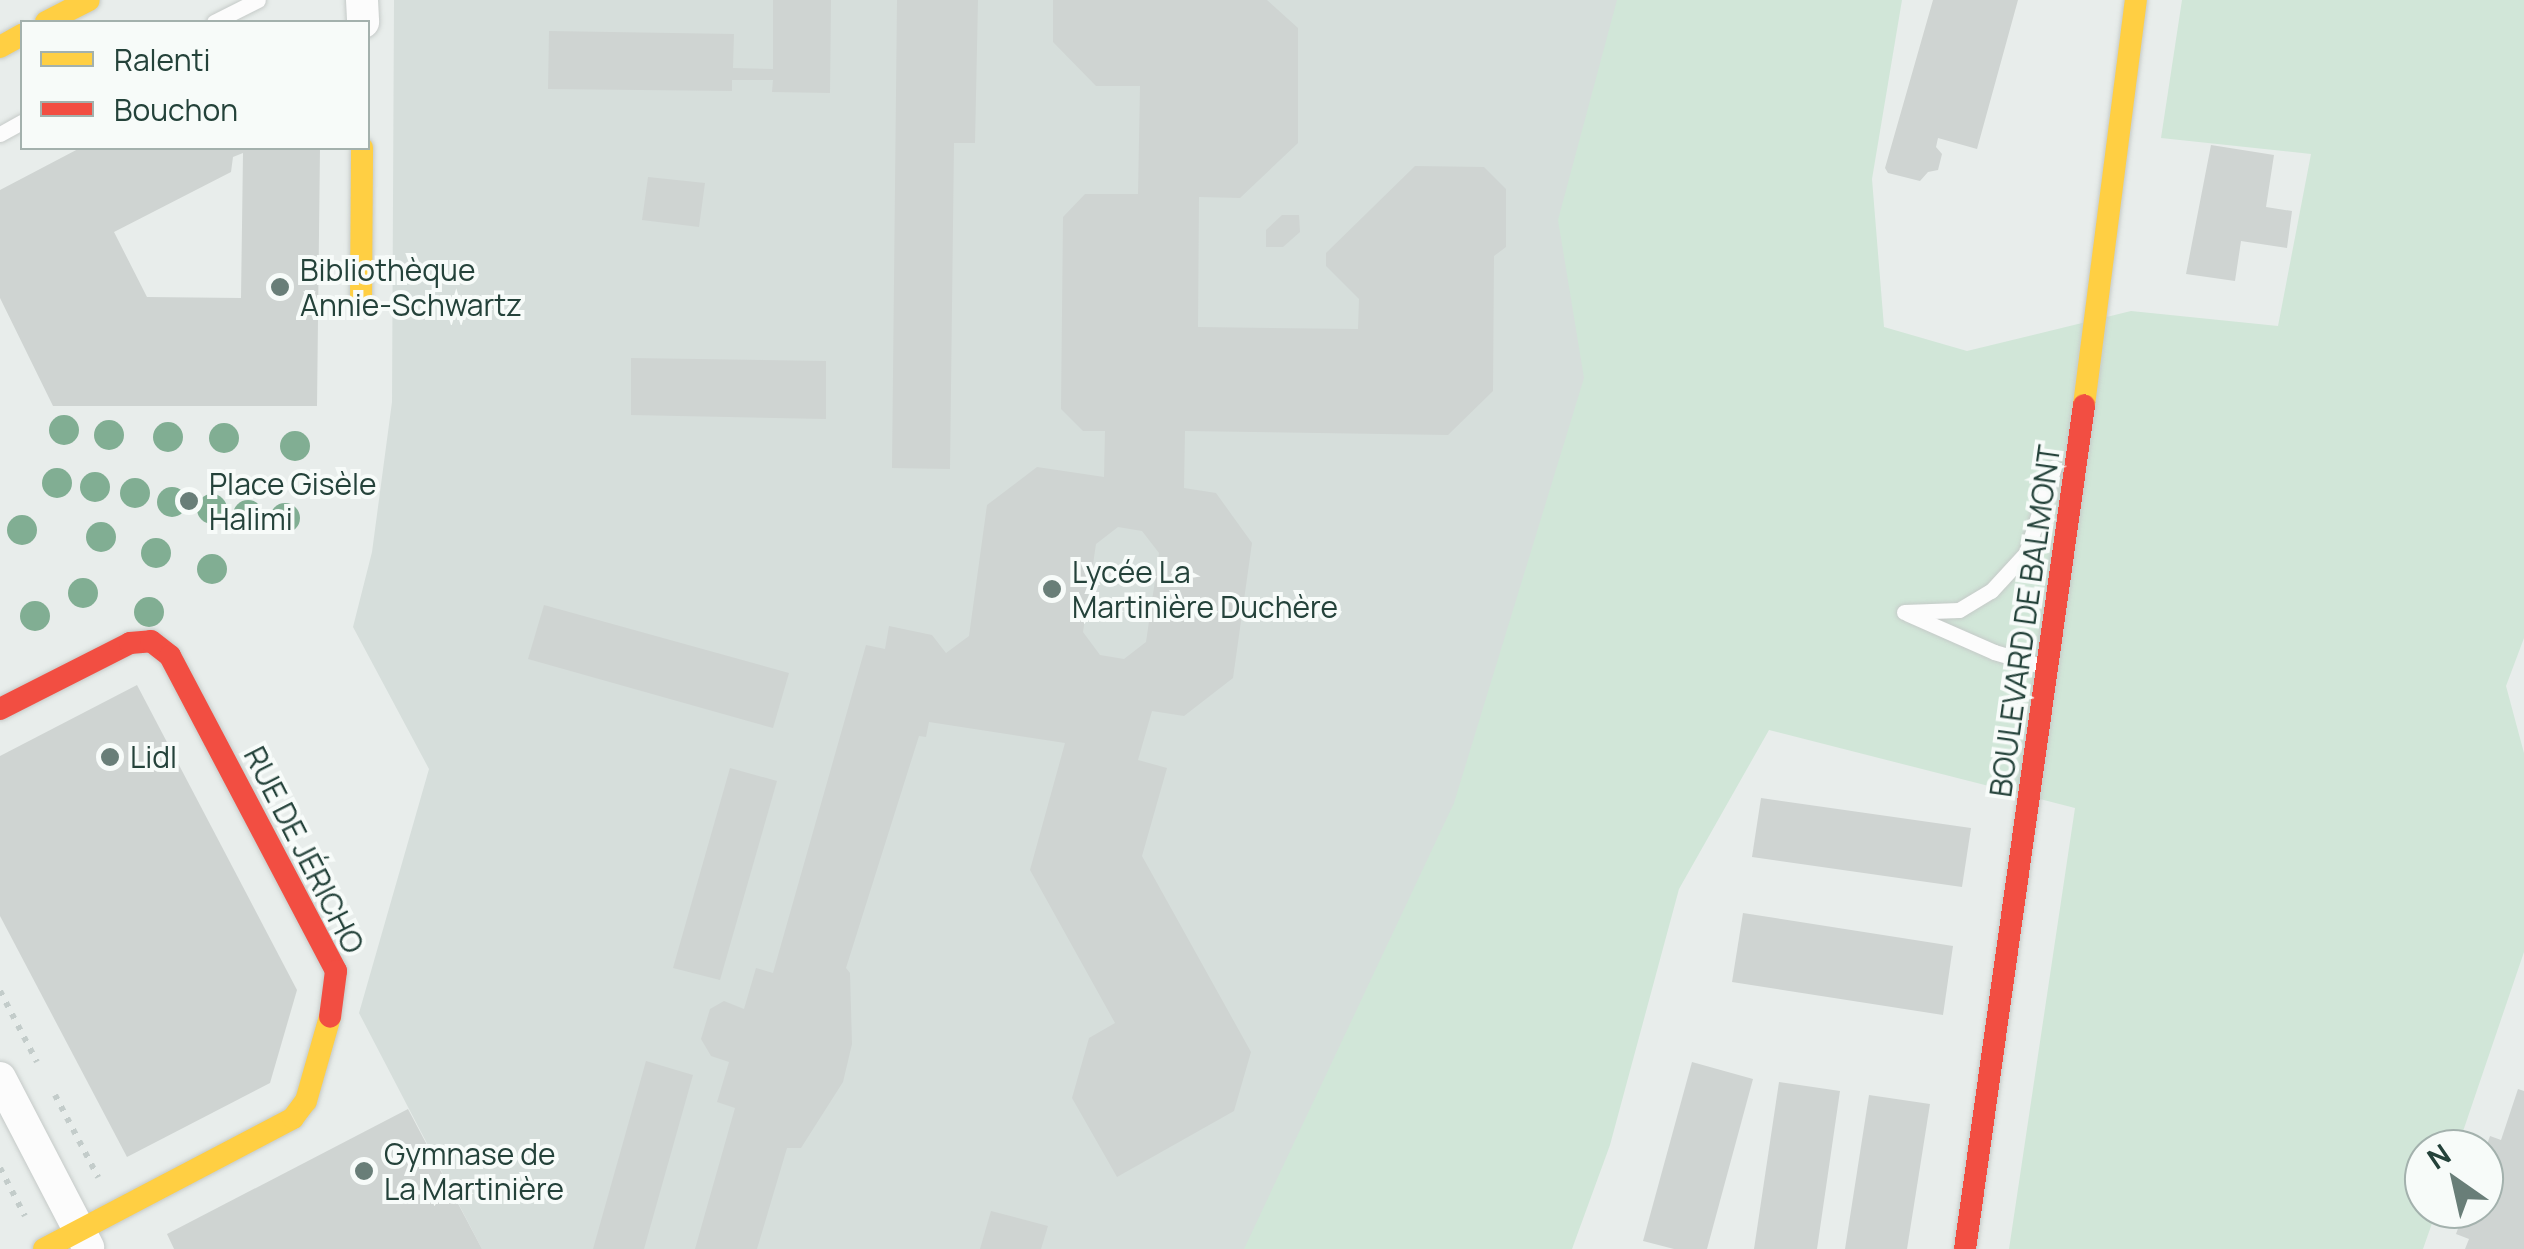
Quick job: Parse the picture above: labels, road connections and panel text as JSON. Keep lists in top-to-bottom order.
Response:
{
  "streets": {
    "street": ["BOULEVARD DE BALMONT", "RUE DE JÉRICHO"]
  },
  "places": [
    "Bibliothèque Annie-Schwartz",
    "Place Gisèle Halimi",
    "Lycée La Martinière Duchère",
    "Lidl",
    "Gymnase de La Martinière"
  ],
  "legend": ["Ralenti", "Bouchon"],
  "north": "top left"
}
